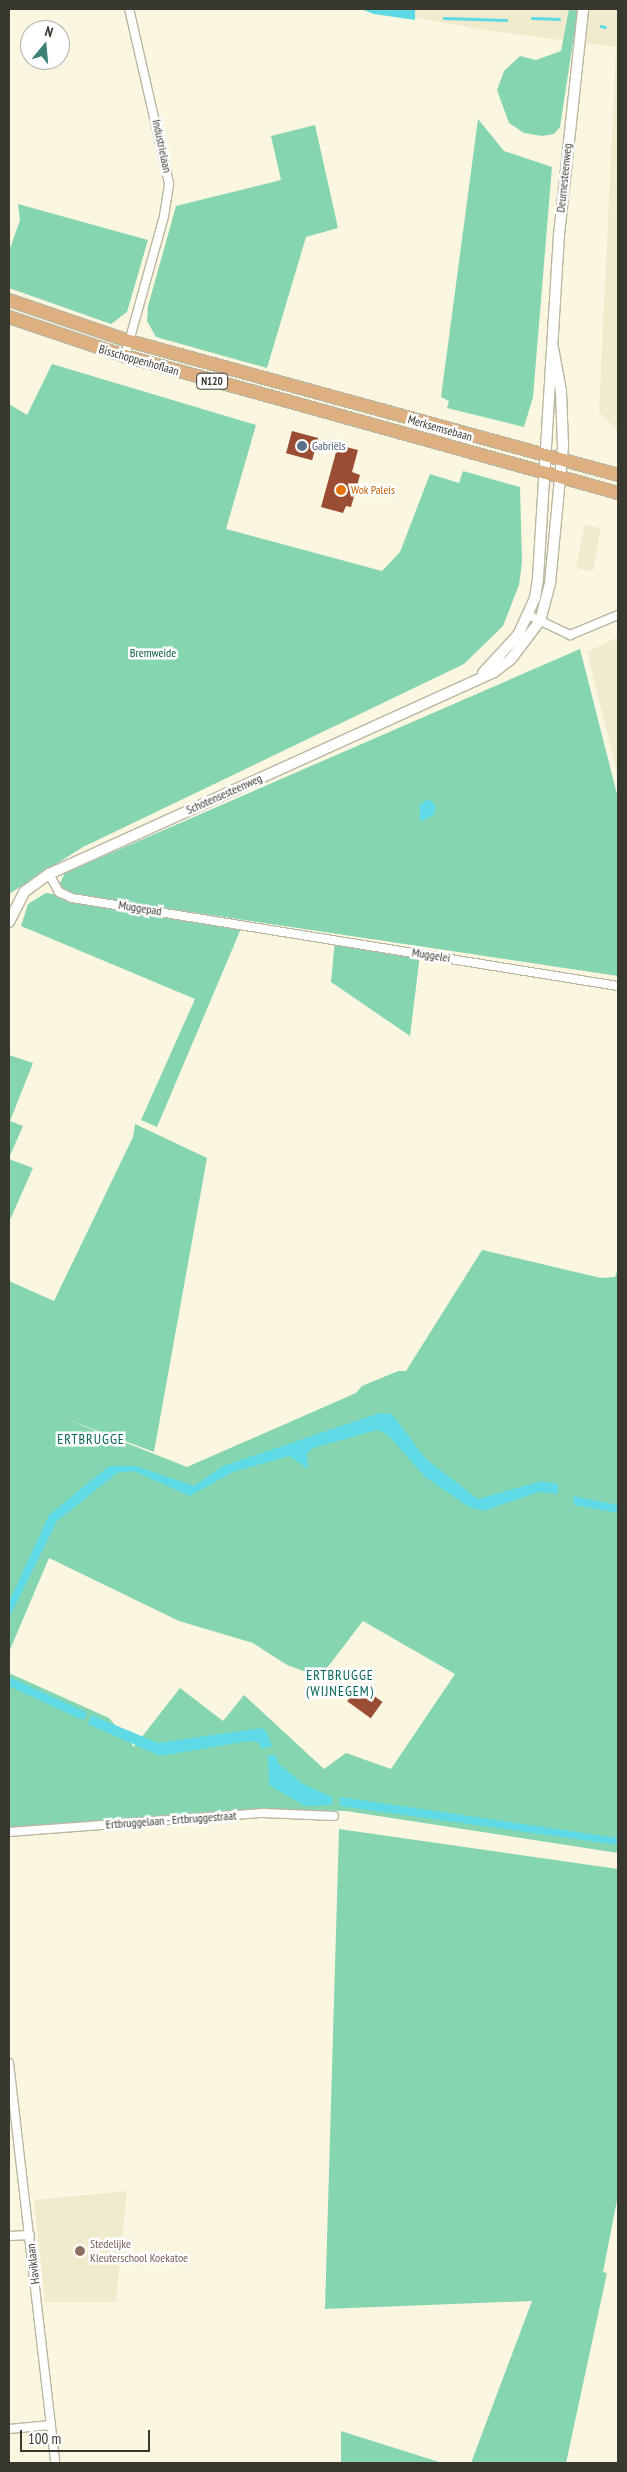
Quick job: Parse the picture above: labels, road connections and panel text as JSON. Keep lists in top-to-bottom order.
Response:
{
  "streets": {
    "main road": ["Bisschoppenhoflaan", "N120", "Merksemsebaan"],
    "street": [
      "Industrielaan",
      "Deurnesteenweg",
      "Schotensesteenweg",
      "Muggepad",
      "Muggelei",
      "Ertbruggelaan - Ertbruggestraat",
      "Haviklaan"
    ]
  },
  "crossings": [
    ["Industrielaan", "Bisschoppenhoflaan"],
    ["Deurnesteenweg", "Merksemsebaan"],
    ["Deurnesteenweg", "Schotensesteenweg"],
    ["Bisschoppenhoflaan", "Merksemsebaan"],
    ["Schotensesteenweg", "Muggepad"],
    ["Muggepad", "Muggelei"]
  ],
  "districts": ["ERTBRUGGE", "ERTBRUGGE (WIJNEGEM)"],
  "parks": ["Bremweide"],
  "places": ["Gabriëls", "Wok Paleis", "Stedelijke Kleuterschool Koekatoe"],
  "scale_bar": "100 m",
  "north": "top"
}
